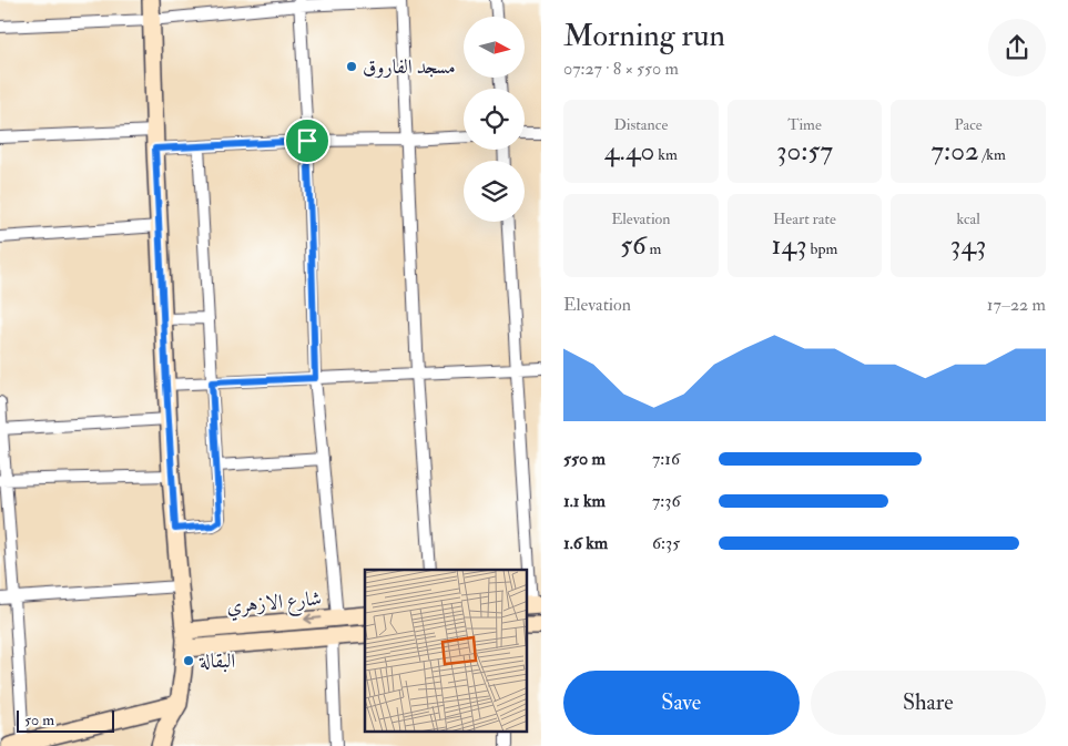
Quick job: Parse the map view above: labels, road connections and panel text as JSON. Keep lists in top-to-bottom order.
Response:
{
  "streets": {
    "street": ["شارع الازهري"]
  },
  "places": ["مسجد الفاروق", "البقالة"],
  "scale_bar": "50 m",
  "north": "right",
  "page": {
    "heading": ["Morning run", "07:27 · 8 × 550 m"],
    "stats": [
      ["Distance", "4.40 km"],
      ["Time", "30:57"],
      ["Pace", "7:02 /km"],
      ["Elevation", "56 m"],
      ["Heart rate", "143 bpm"],
      ["kcal", "343"]
    ],
    "chart": ["Elevation", "17–22 m"],
    "list": [
      {
        "name": "550 m",
        "note": "7:16"
      },
      {
        "name": "1.1 km",
        "note": "7:36"
      },
      {
        "name": "1.6 km",
        "note": "6:35"
      }
    ],
    "buttons": ["Save", "Share"],
    "scale": "50 m"
  }
}
